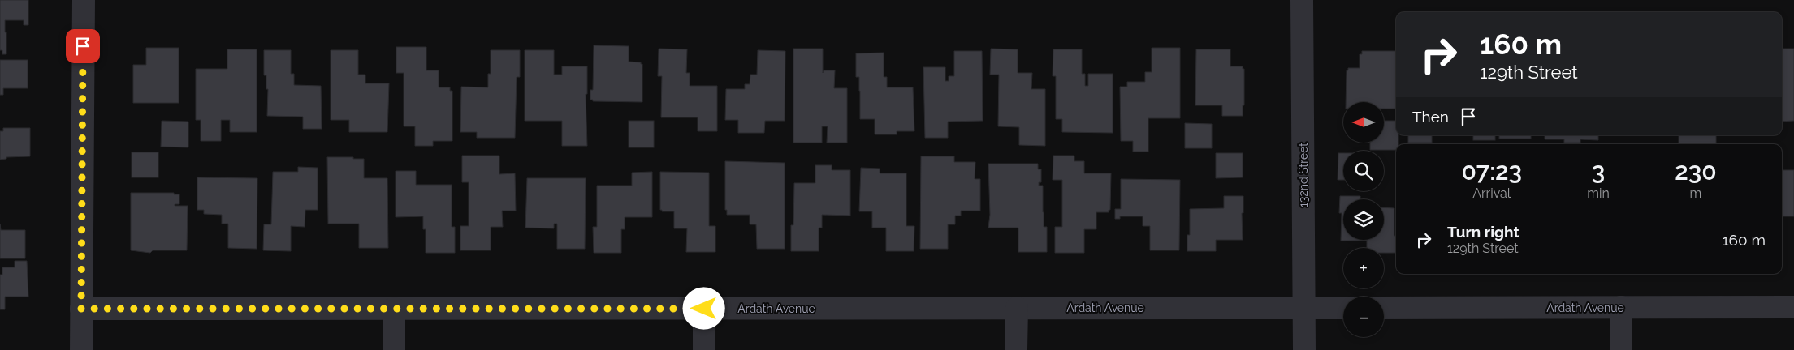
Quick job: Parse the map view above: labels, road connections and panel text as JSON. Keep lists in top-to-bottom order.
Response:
{
  "streets": {
    "street": ["132nd Street", "Ardath Avenue"]
  },
  "crossings": [
    ["132nd Street", "Ardath Avenue"]
  ],
  "north": "left",
  "page": {
    "turn": ["160 m", "129th Street"],
    "then": "Then",
    "map_buttons": ["+", "−"],
    "eta": [
      "07:23",
      "Arrival",
      "3",
      "min",
      "230",
      "m"
    ],
    "list": [
      {
        "name": "Turn right",
        "note": "129th Street",
        "value": "160 m"
      }
    ]
  }
}
